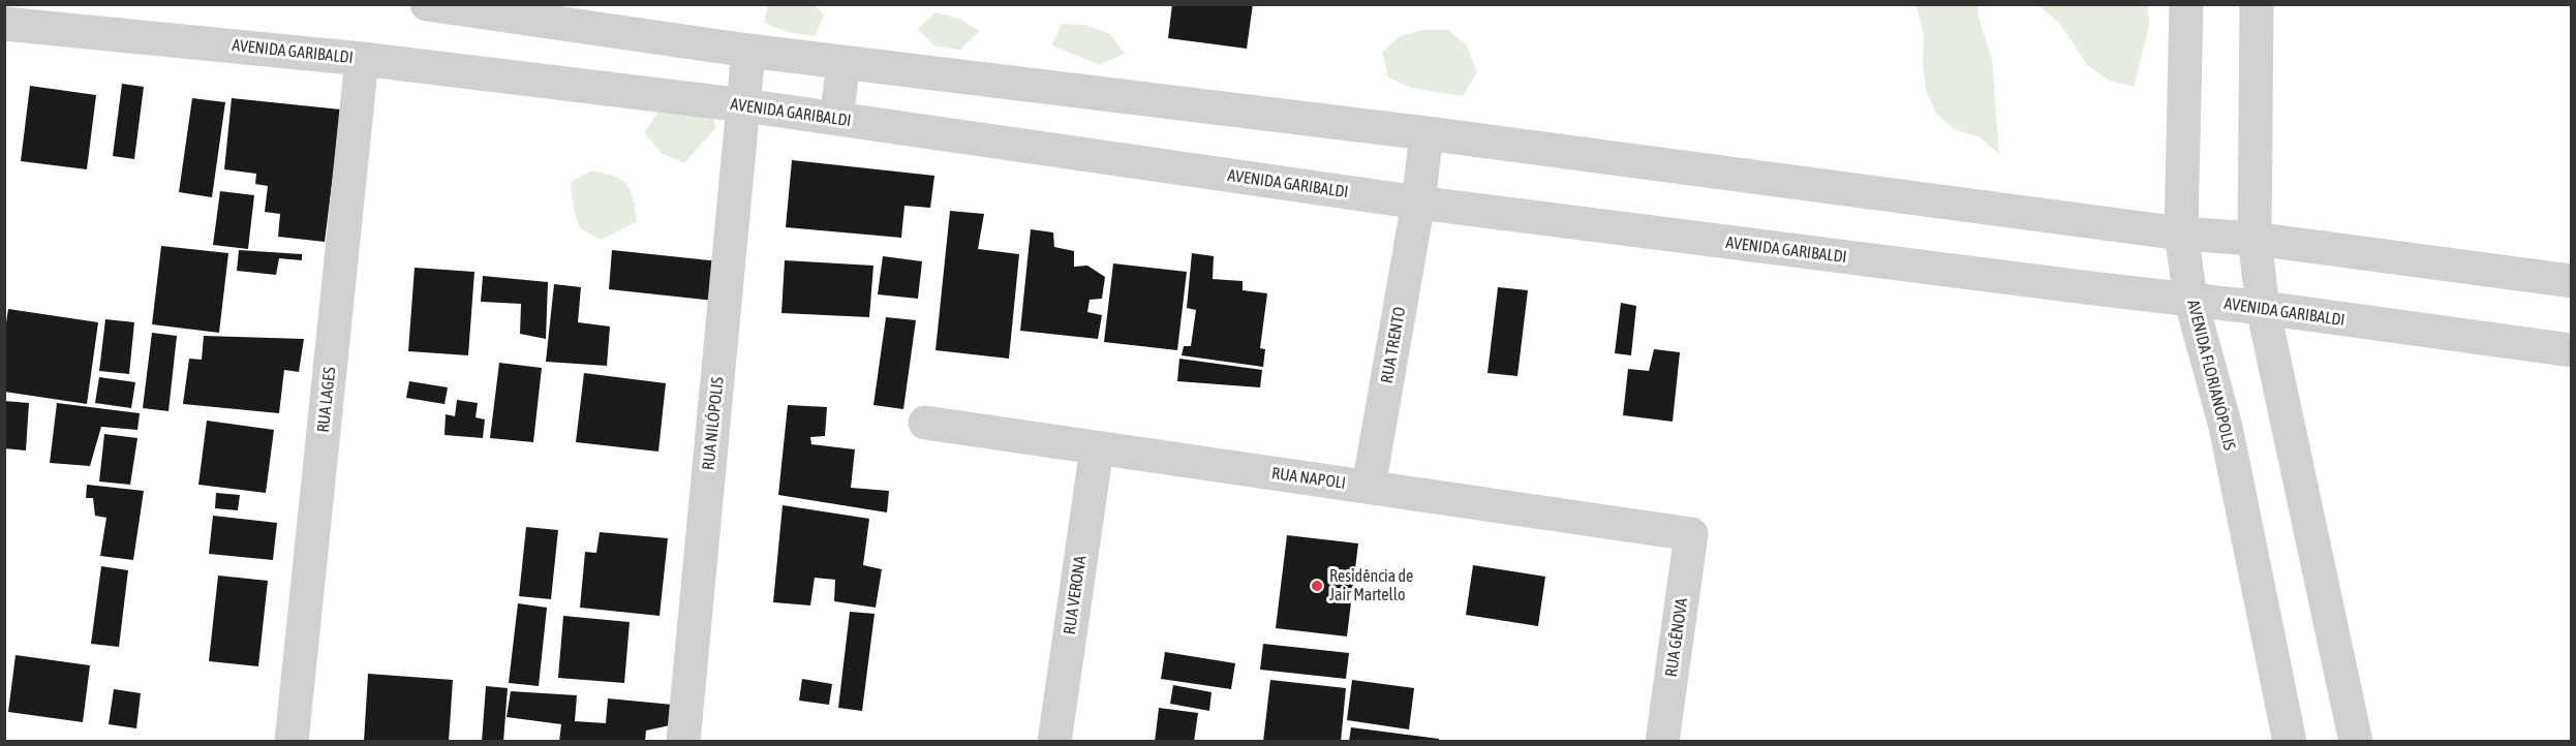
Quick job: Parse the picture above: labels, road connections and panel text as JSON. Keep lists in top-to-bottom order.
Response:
{
  "streets": {
    "street": [
      "AVENIDA GARIBALDI",
      "RUA TRENTO",
      "AVENIDA FLORIANÓPOLIS",
      "RUA LAGES",
      "RUA NILÓPOLIS",
      "RUA NAPOLI",
      "RUA VERONA",
      "RUA GÊNOVA"
    ]
  },
  "crossings": [
    ["AVENIDA GARIBALDI", "RUA TRENTO"],
    ["AVENIDA GARIBALDI", "AVENIDA FLORIANÓPOLIS"],
    ["AVENIDA GARIBALDI", "RUA LAGES"],
    ["AVENIDA GARIBALDI", "RUA NILÓPOLIS"],
    ["RUA TRENTO", "RUA NAPOLI"],
    ["RUA NAPOLI", "RUA VERONA"],
    ["RUA NAPOLI", "RUA GÊNOVA"]
  ],
  "places": ["Residência de Jair Martello"]
}
